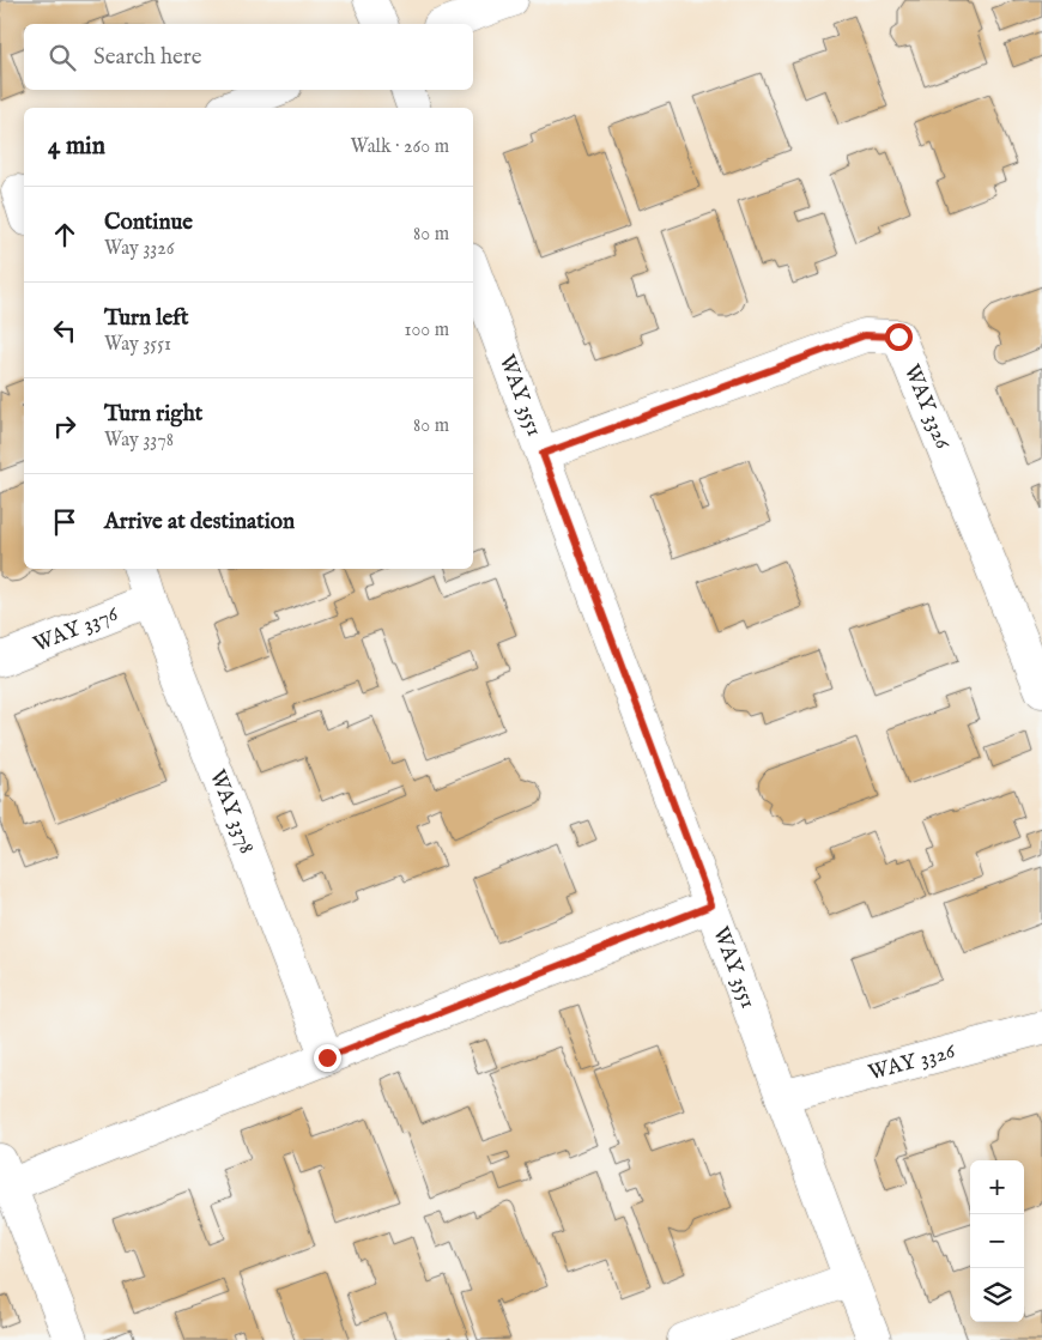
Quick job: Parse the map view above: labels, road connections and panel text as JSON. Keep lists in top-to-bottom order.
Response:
{
  "streets": {
    "street": [
      "WAY 3551",
      "WAY 3326",
      "WAY 3376",
      "WAY 3378"
    ]
  },
  "crossings": [
    ["WAY 3551", "WAY 3326"],
    ["WAY 3376", "WAY 3378"]
  ],
  "page": {
    "search": "Search here",
    "heading": ["4 min", "Walk · 260 m"],
    "list": [
      ["Continue", "Way 3326", "80 m"],
      ["Turn left", "Way 3551", "100 m"],
      ["Turn right", "Way 3378", "80 m"],
      "Arrive at destination"
    ],
    "map_buttons": ["+", "−"]
  }
}
